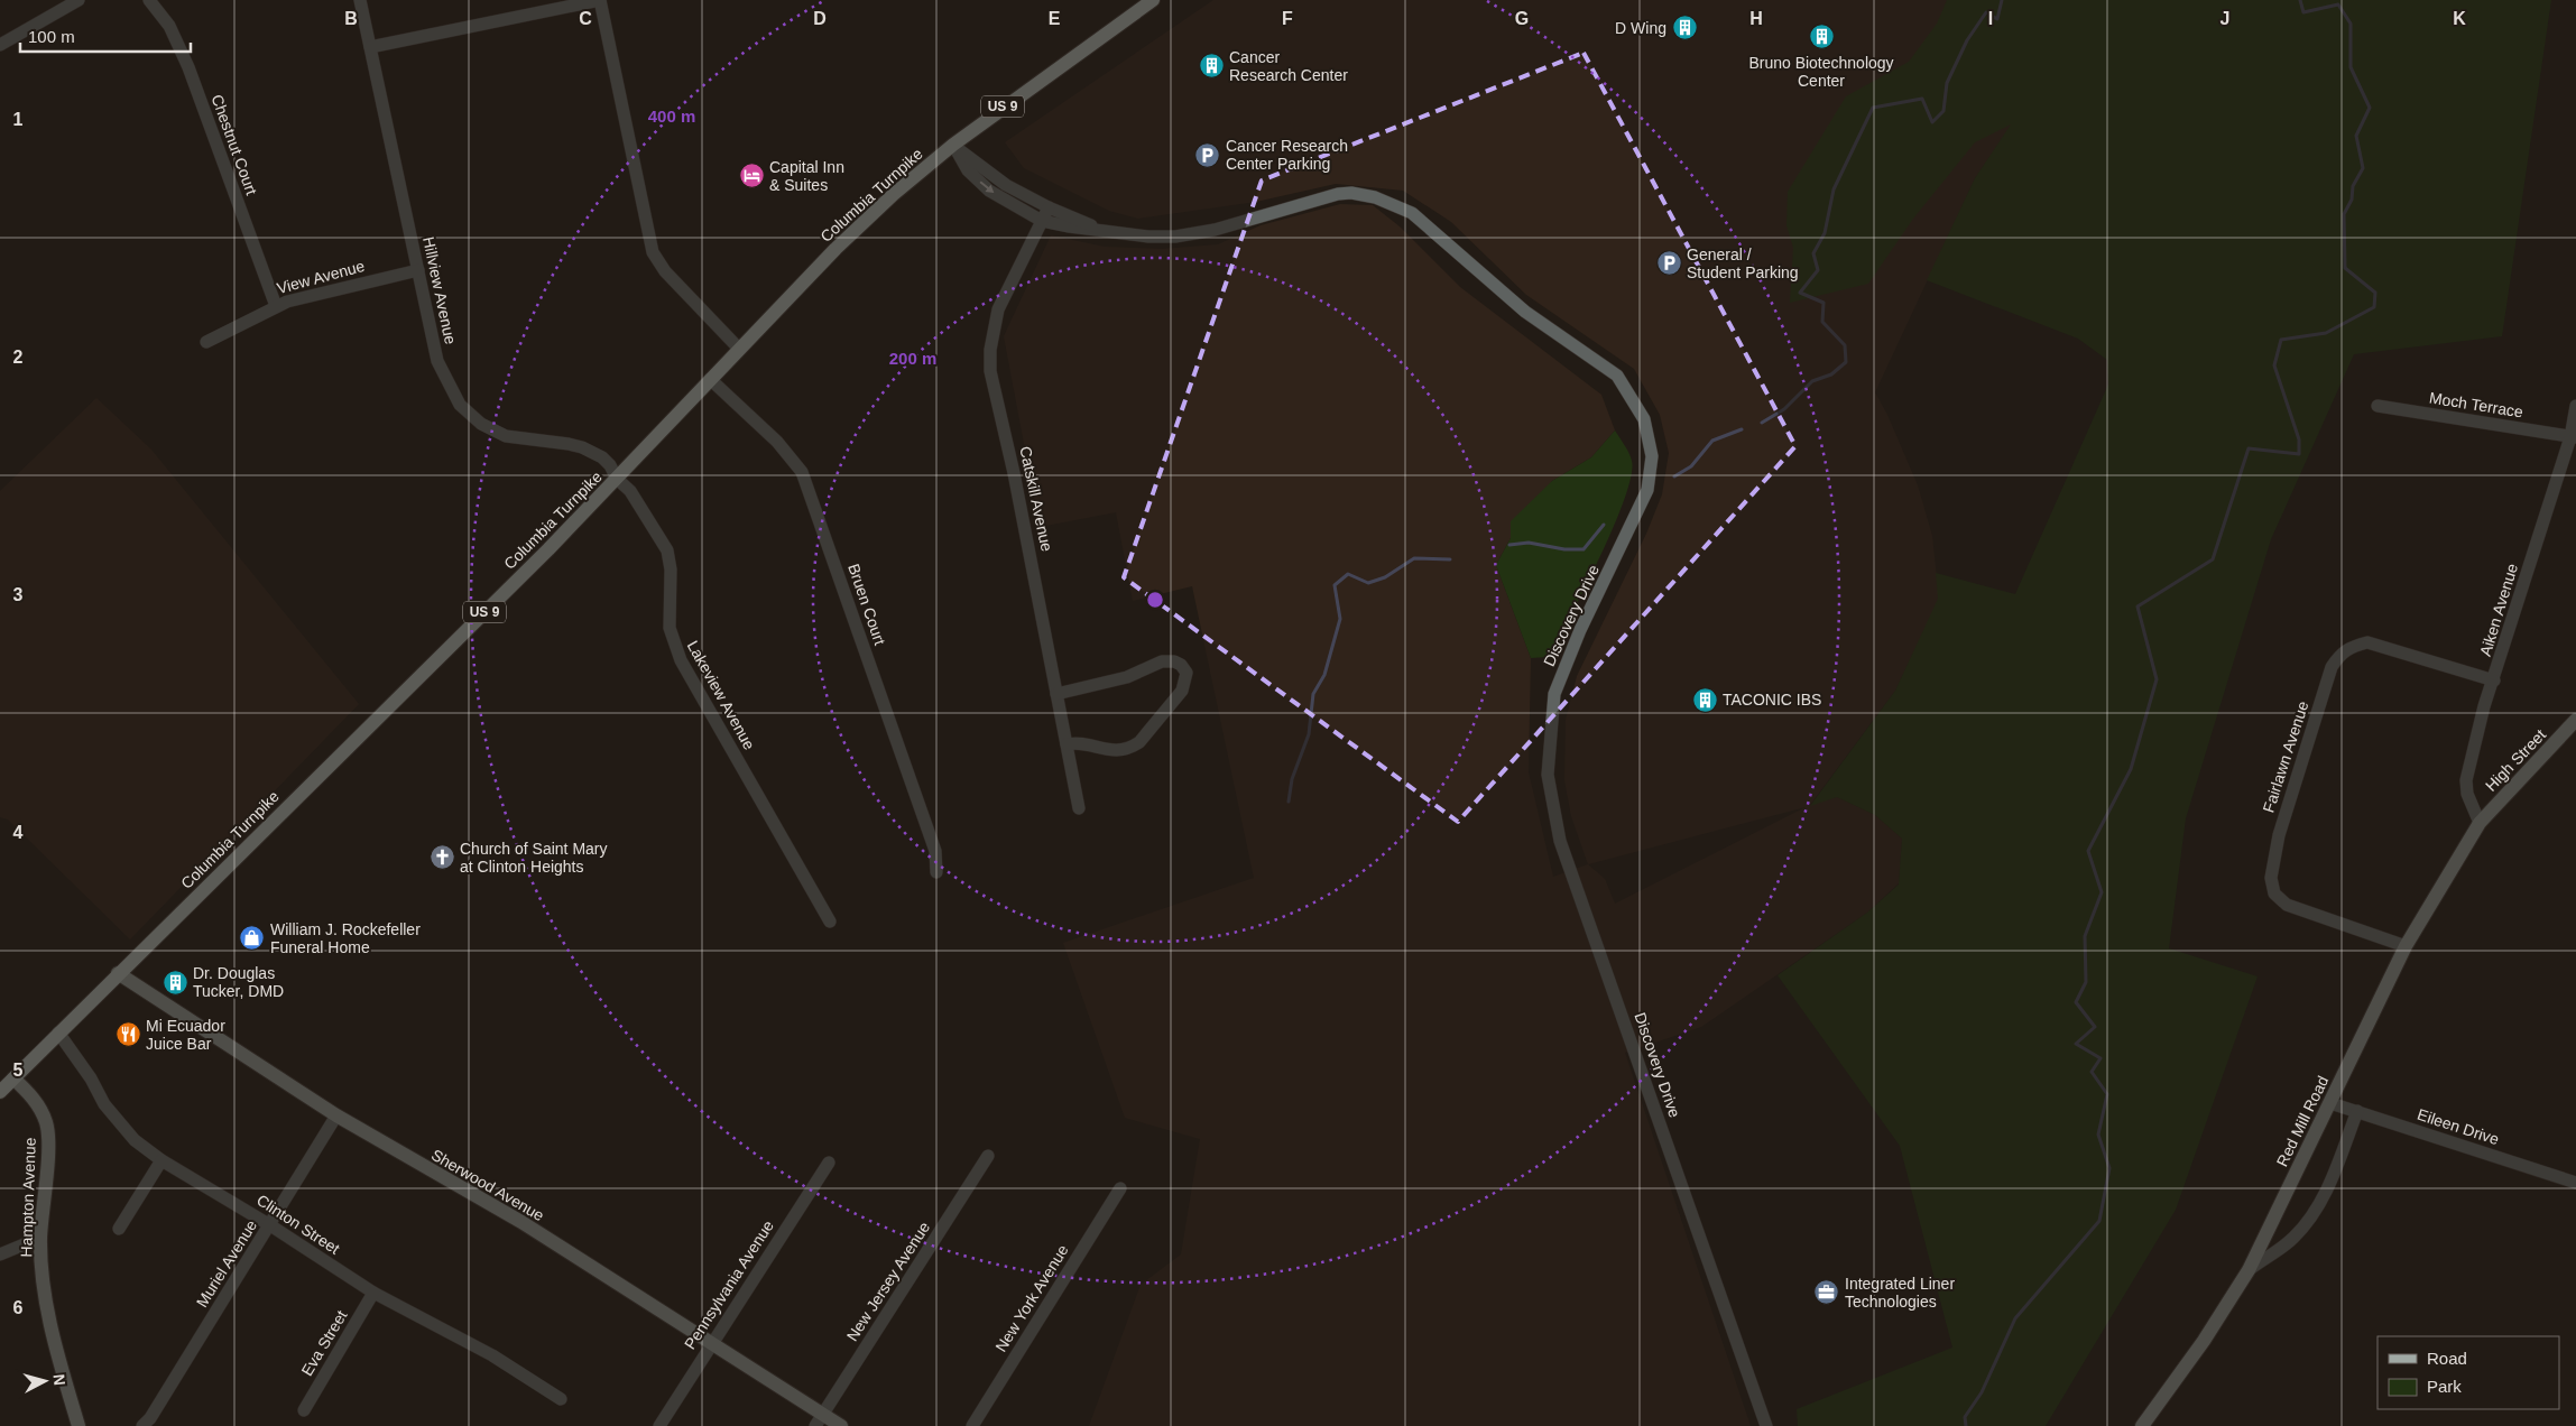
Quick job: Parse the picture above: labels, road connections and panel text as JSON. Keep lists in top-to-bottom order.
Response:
{
  "streets": {
    "main road": ["US 9", "Columbia Turnpike"],
    "street": [
      "Chestnut Court",
      "View Avenue",
      "Hillview Avenue",
      "Moch Terrace",
      "Catskill Avenue",
      "Bruen Court",
      "Aiken Avenue",
      "Discovery Drive",
      "Lakeview Avenue",
      "Fairlawn Avenue",
      "High Street",
      "Red Mill Road",
      "Eileen Drive",
      "Sherwood Avenue",
      "Hampton Avenue",
      "Clinton Street",
      "Muriel Avenue",
      "New Jersey Avenue",
      "Pennsylvania Avenue",
      "New York Avenue",
      "Eva Street"
    ]
  },
  "crossings": [
    ["Chestnut Court", "View Avenue"],
    ["Columbia Turnpike", "Hillview Avenue"],
    ["Columbia Turnpike", "Bruen Court"],
    ["Columbia Turnpike", "Discovery Drive"],
    ["Columbia Turnpike", "Lakeview Avenue"],
    ["Columbia Turnpike", "Sherwood Avenue"],
    ["Columbia Turnpike", "Hampton Avenue"],
    ["Columbia Turnpike", "Clinton Street"],
    ["View Avenue", "Hillview Avenue"],
    ["Hillview Avenue", "Lakeview Avenue"],
    ["Moch Terrace", "Aiken Avenue"],
    ["Catskill Avenue", "Discovery Drive"],
    ["Aiken Avenue", "Fairlawn Avenue"],
    ["Aiken Avenue", "High Street"],
    ["Aiken Avenue", "Red Mill Road"],
    ["Fairlawn Avenue", "Red Mill Road"],
    ["High Street", "Red Mill Road"],
    ["Red Mill Road", "Eileen Drive"],
    ["Sherwood Avenue", "Muriel Avenue"],
    ["Sherwood Avenue", "New Jersey Avenue"],
    ["Sherwood Avenue", "Pennsylvania Avenue"],
    ["Clinton Street", "Muriel Avenue"],
    ["Clinton Street", "Eva Street"]
  ],
  "places": {
    "building": [
      "D Wing",
      "Bruno Biotechnology Center",
      "Cancer Research Center",
      "TACONIC IBS",
      "Dr. Douglas Tucker, DMD"
    ],
    "parking": ["Cancer Research Center Parking", "General / Student Parking"],
    "hotel": ["Capital Inn & Suites"],
    "church": ["Church of Saint Mary at Clinton Heights"],
    "shop": ["William J. Rockefeller Funeral Home"],
    "restaurant": ["Mi Ecuador Juice Bar"],
    "office": ["Integrated Liner Technologies"]
  },
  "legend": ["Road", "Park"],
  "scale_bar": "100 m",
  "north": "right",
  "grid": {
    "columns": [
      "B",
      "C",
      "D",
      "E",
      "F",
      "G",
      "H",
      "I",
      "J",
      "K"
    ],
    "rows": [
      "1",
      "2",
      "3",
      "4",
      "5",
      "6"
    ]
  },
  "rings": ["400 m", "200 m"]
}
